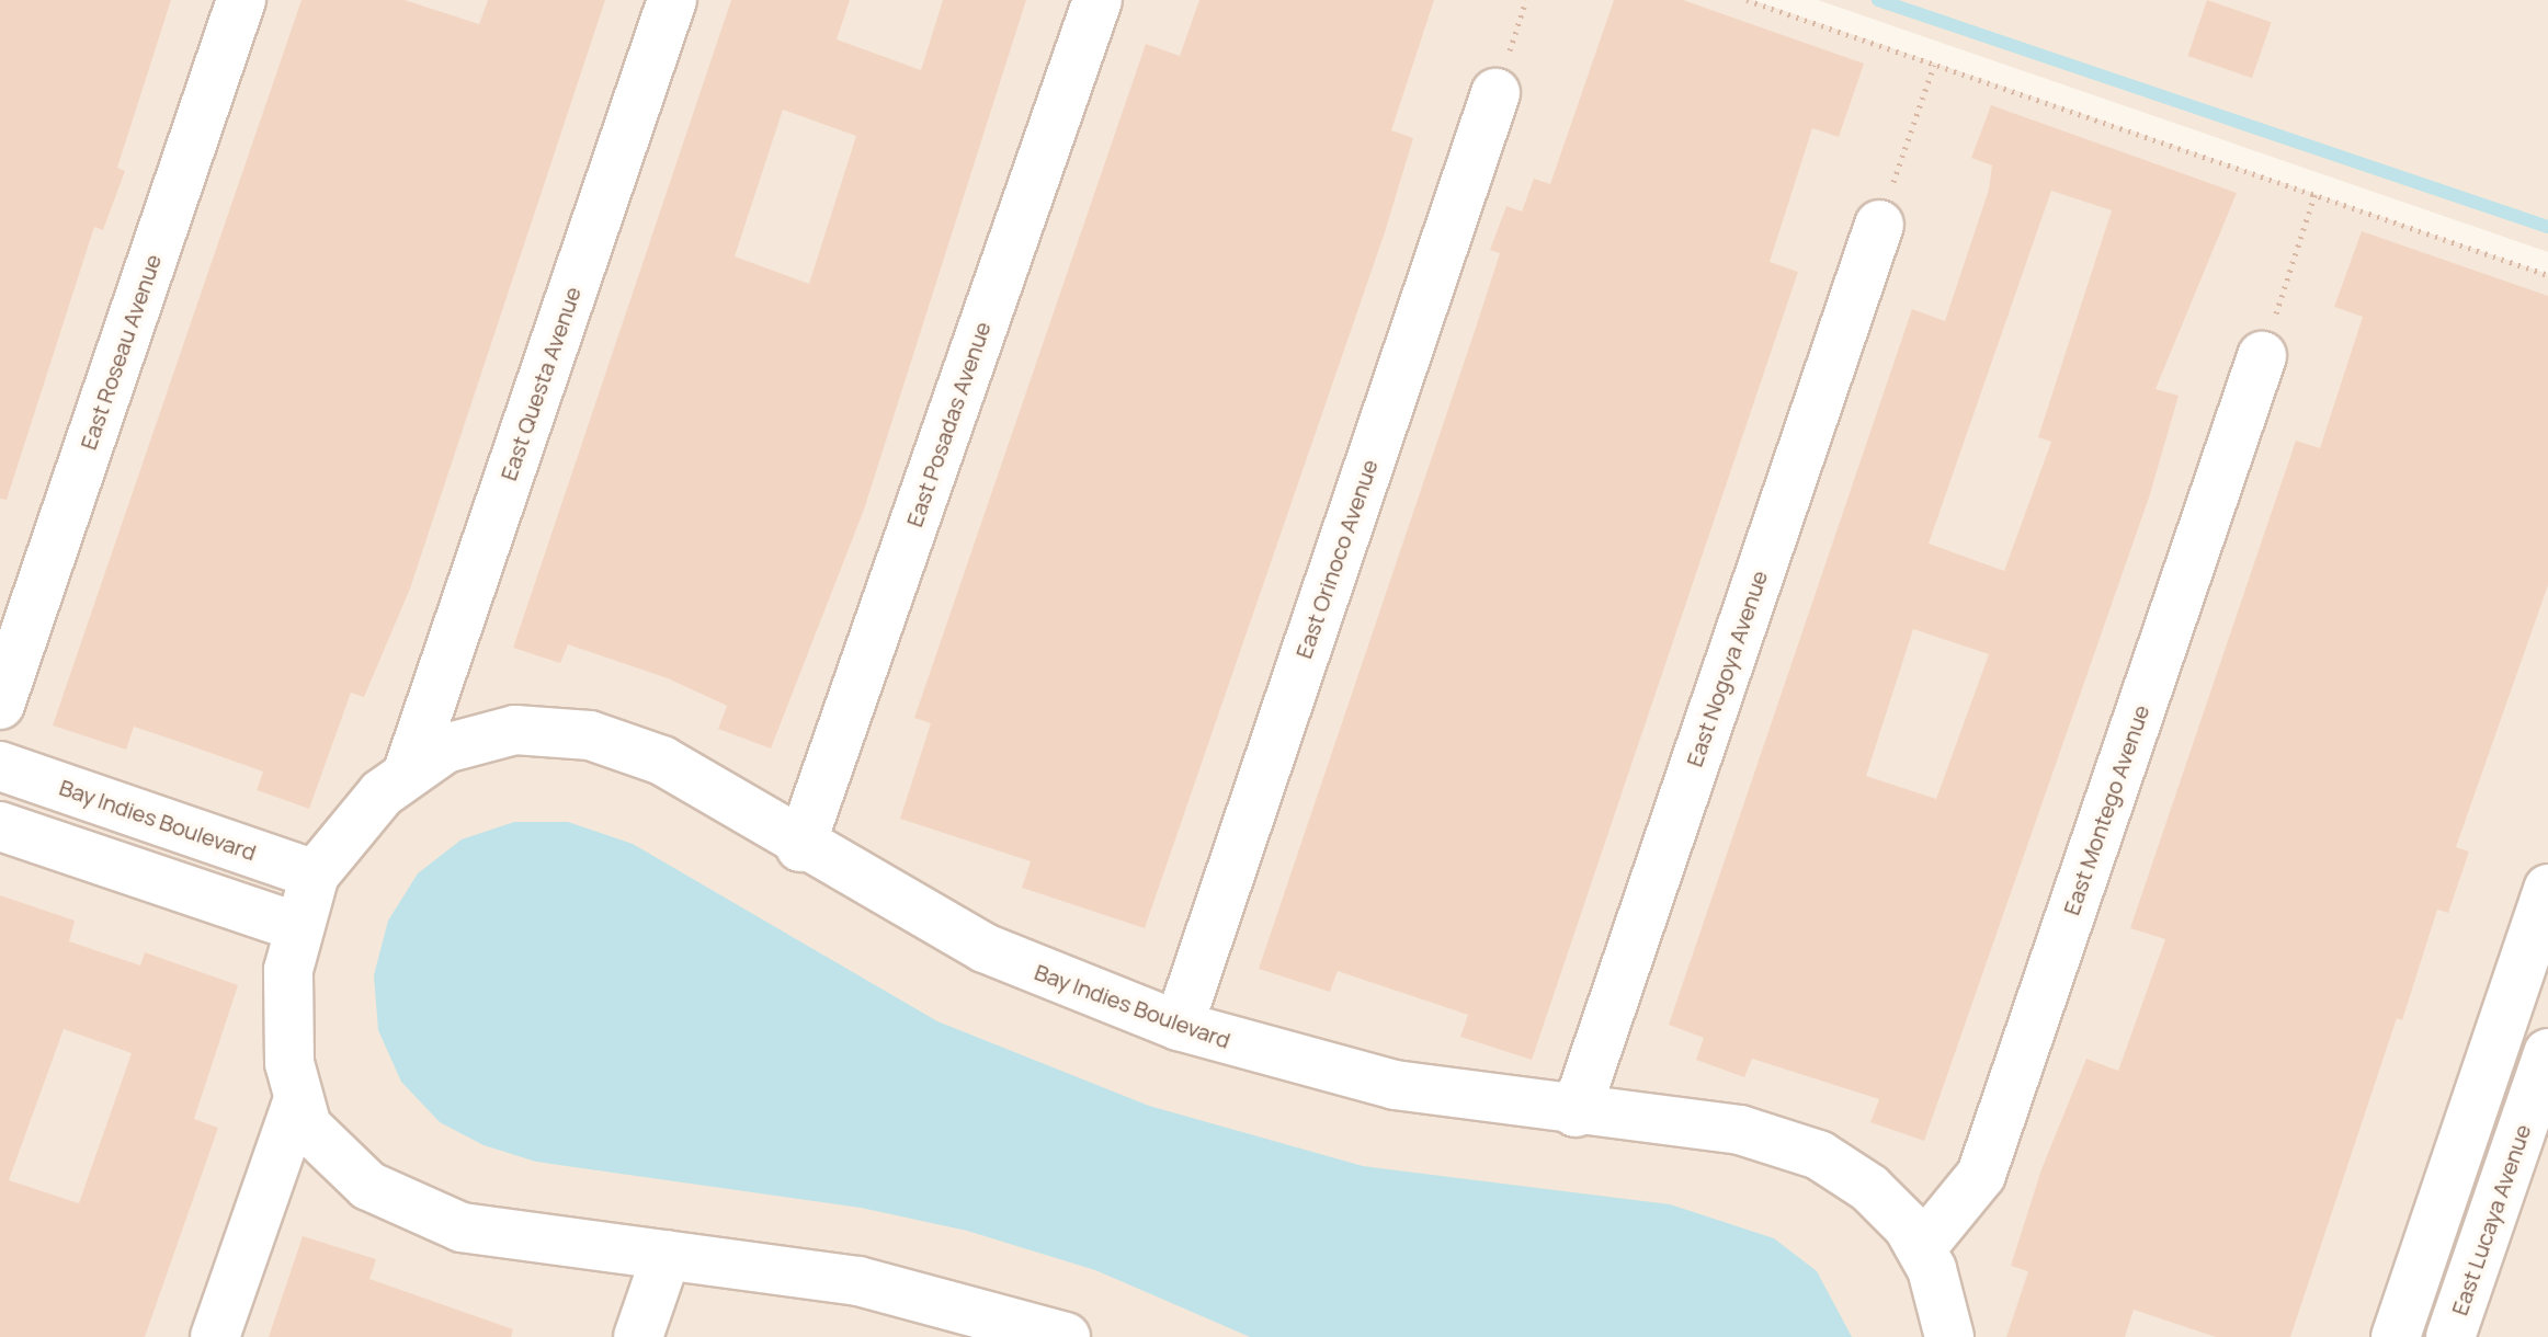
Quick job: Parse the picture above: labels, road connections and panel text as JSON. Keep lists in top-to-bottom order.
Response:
{
  "streets": {
    "street": [
      "East Roseau Avenue",
      "East Questa Avenue",
      "East Posadas Avenue",
      "East Orinoco Avenue",
      "East Nogoya Avenue",
      "East Montego Avenue",
      "Bay Indies Boulevard",
      "East Lucaya Avenue"
    ]
  },
  "crossings": [
    ["East Questa Avenue", "Bay Indies Boulevard"],
    ["East Posadas Avenue", "Bay Indies Boulevard"],
    ["East Orinoco Avenue", "Bay Indies Boulevard"],
    ["East Nogoya Avenue", "Bay Indies Boulevard"],
    ["East Montego Avenue", "Bay Indies Boulevard"]
  ]
}
